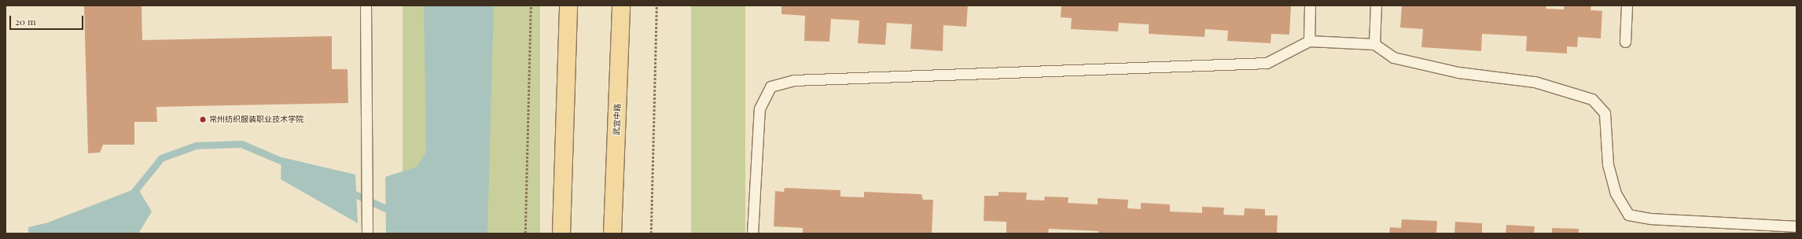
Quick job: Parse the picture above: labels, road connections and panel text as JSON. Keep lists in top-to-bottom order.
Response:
{
  "streets": {
    "main road": ["武宜中路"]
  },
  "places": ["常州纺织服装职业技术学院"],
  "scale_bar": "20 m"
}
